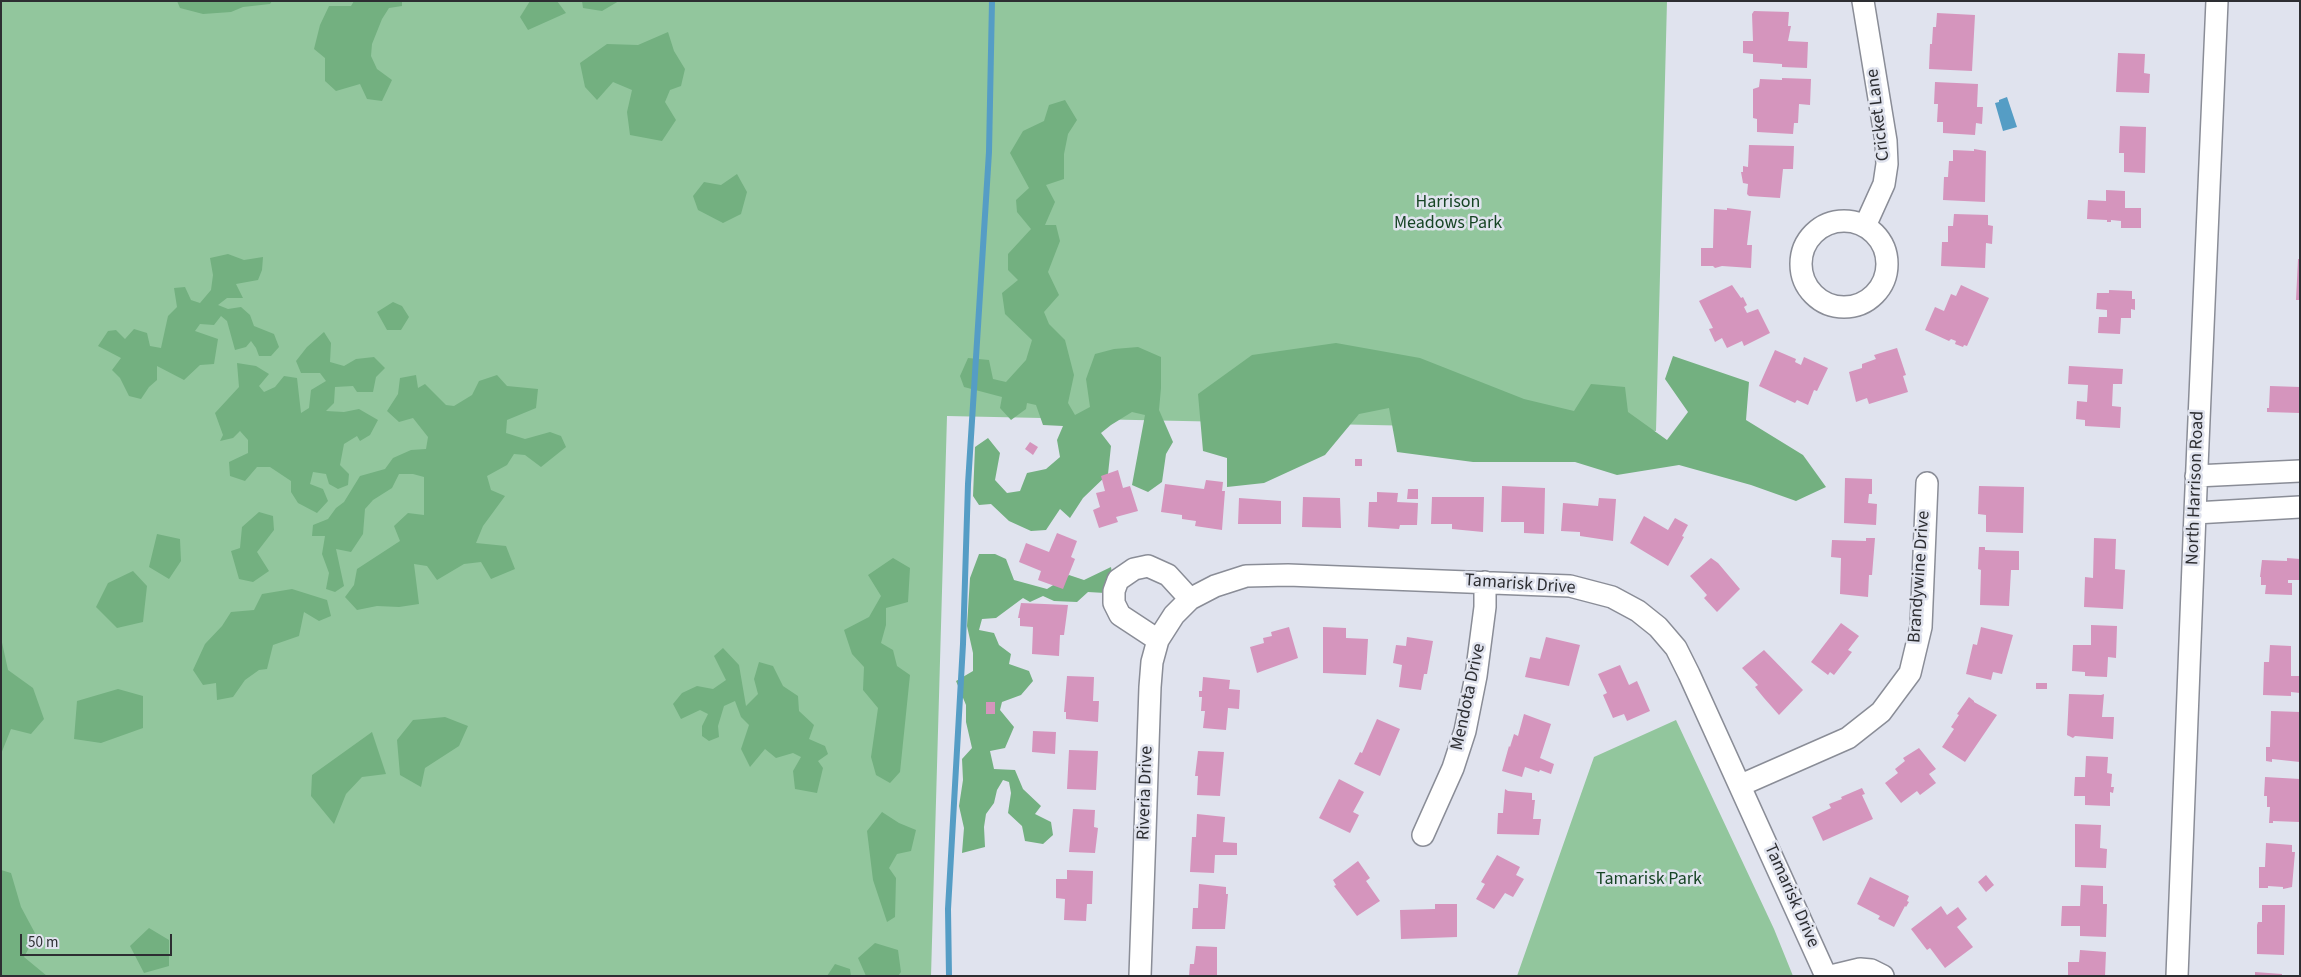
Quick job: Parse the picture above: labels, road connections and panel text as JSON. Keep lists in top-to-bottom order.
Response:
{
  "streets": {
    "street": [
      "Cricket Lane",
      "North Harrison Road",
      "Brandywine Drive",
      "Tamarisk Drive",
      "Mendota Drive",
      "Riveria Drive"
    ]
  },
  "crossings": [
    ["Brandywine Drive", "Tamarisk Drive"],
    ["Tamarisk Drive", "Mendota Drive"],
    ["Tamarisk Drive", "Riveria Drive"]
  ],
  "parks": ["Harrison Meadows Park", "Tamarisk Park"],
  "scale_bar": "50 m"
}
